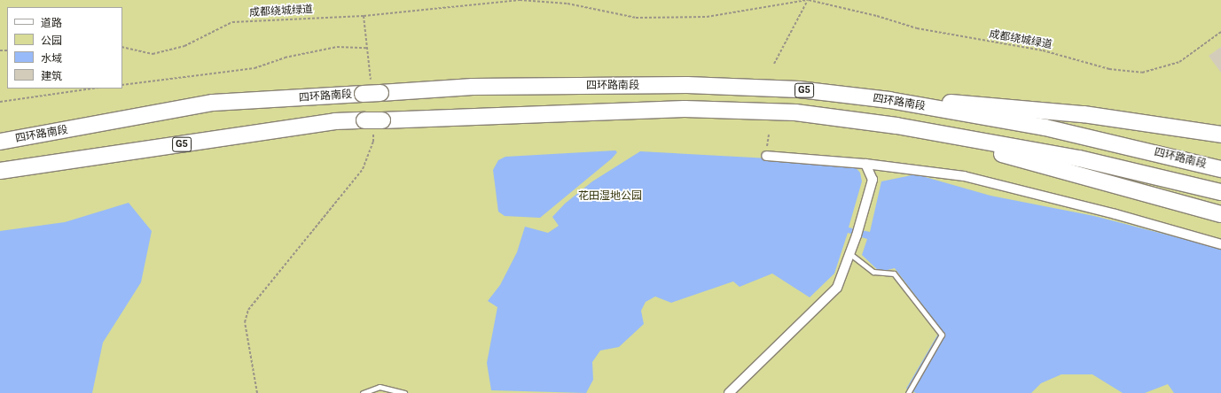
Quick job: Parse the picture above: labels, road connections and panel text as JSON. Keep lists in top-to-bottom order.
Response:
{
  "streets": {
    "highway": ["四环路南段", "G5"],
    "path": ["成都绕城绿道"]
  },
  "parks": ["花田湿地公园"],
  "legend": [
    "道路",
    "公园",
    "水域",
    "建筑"
  ]
}
